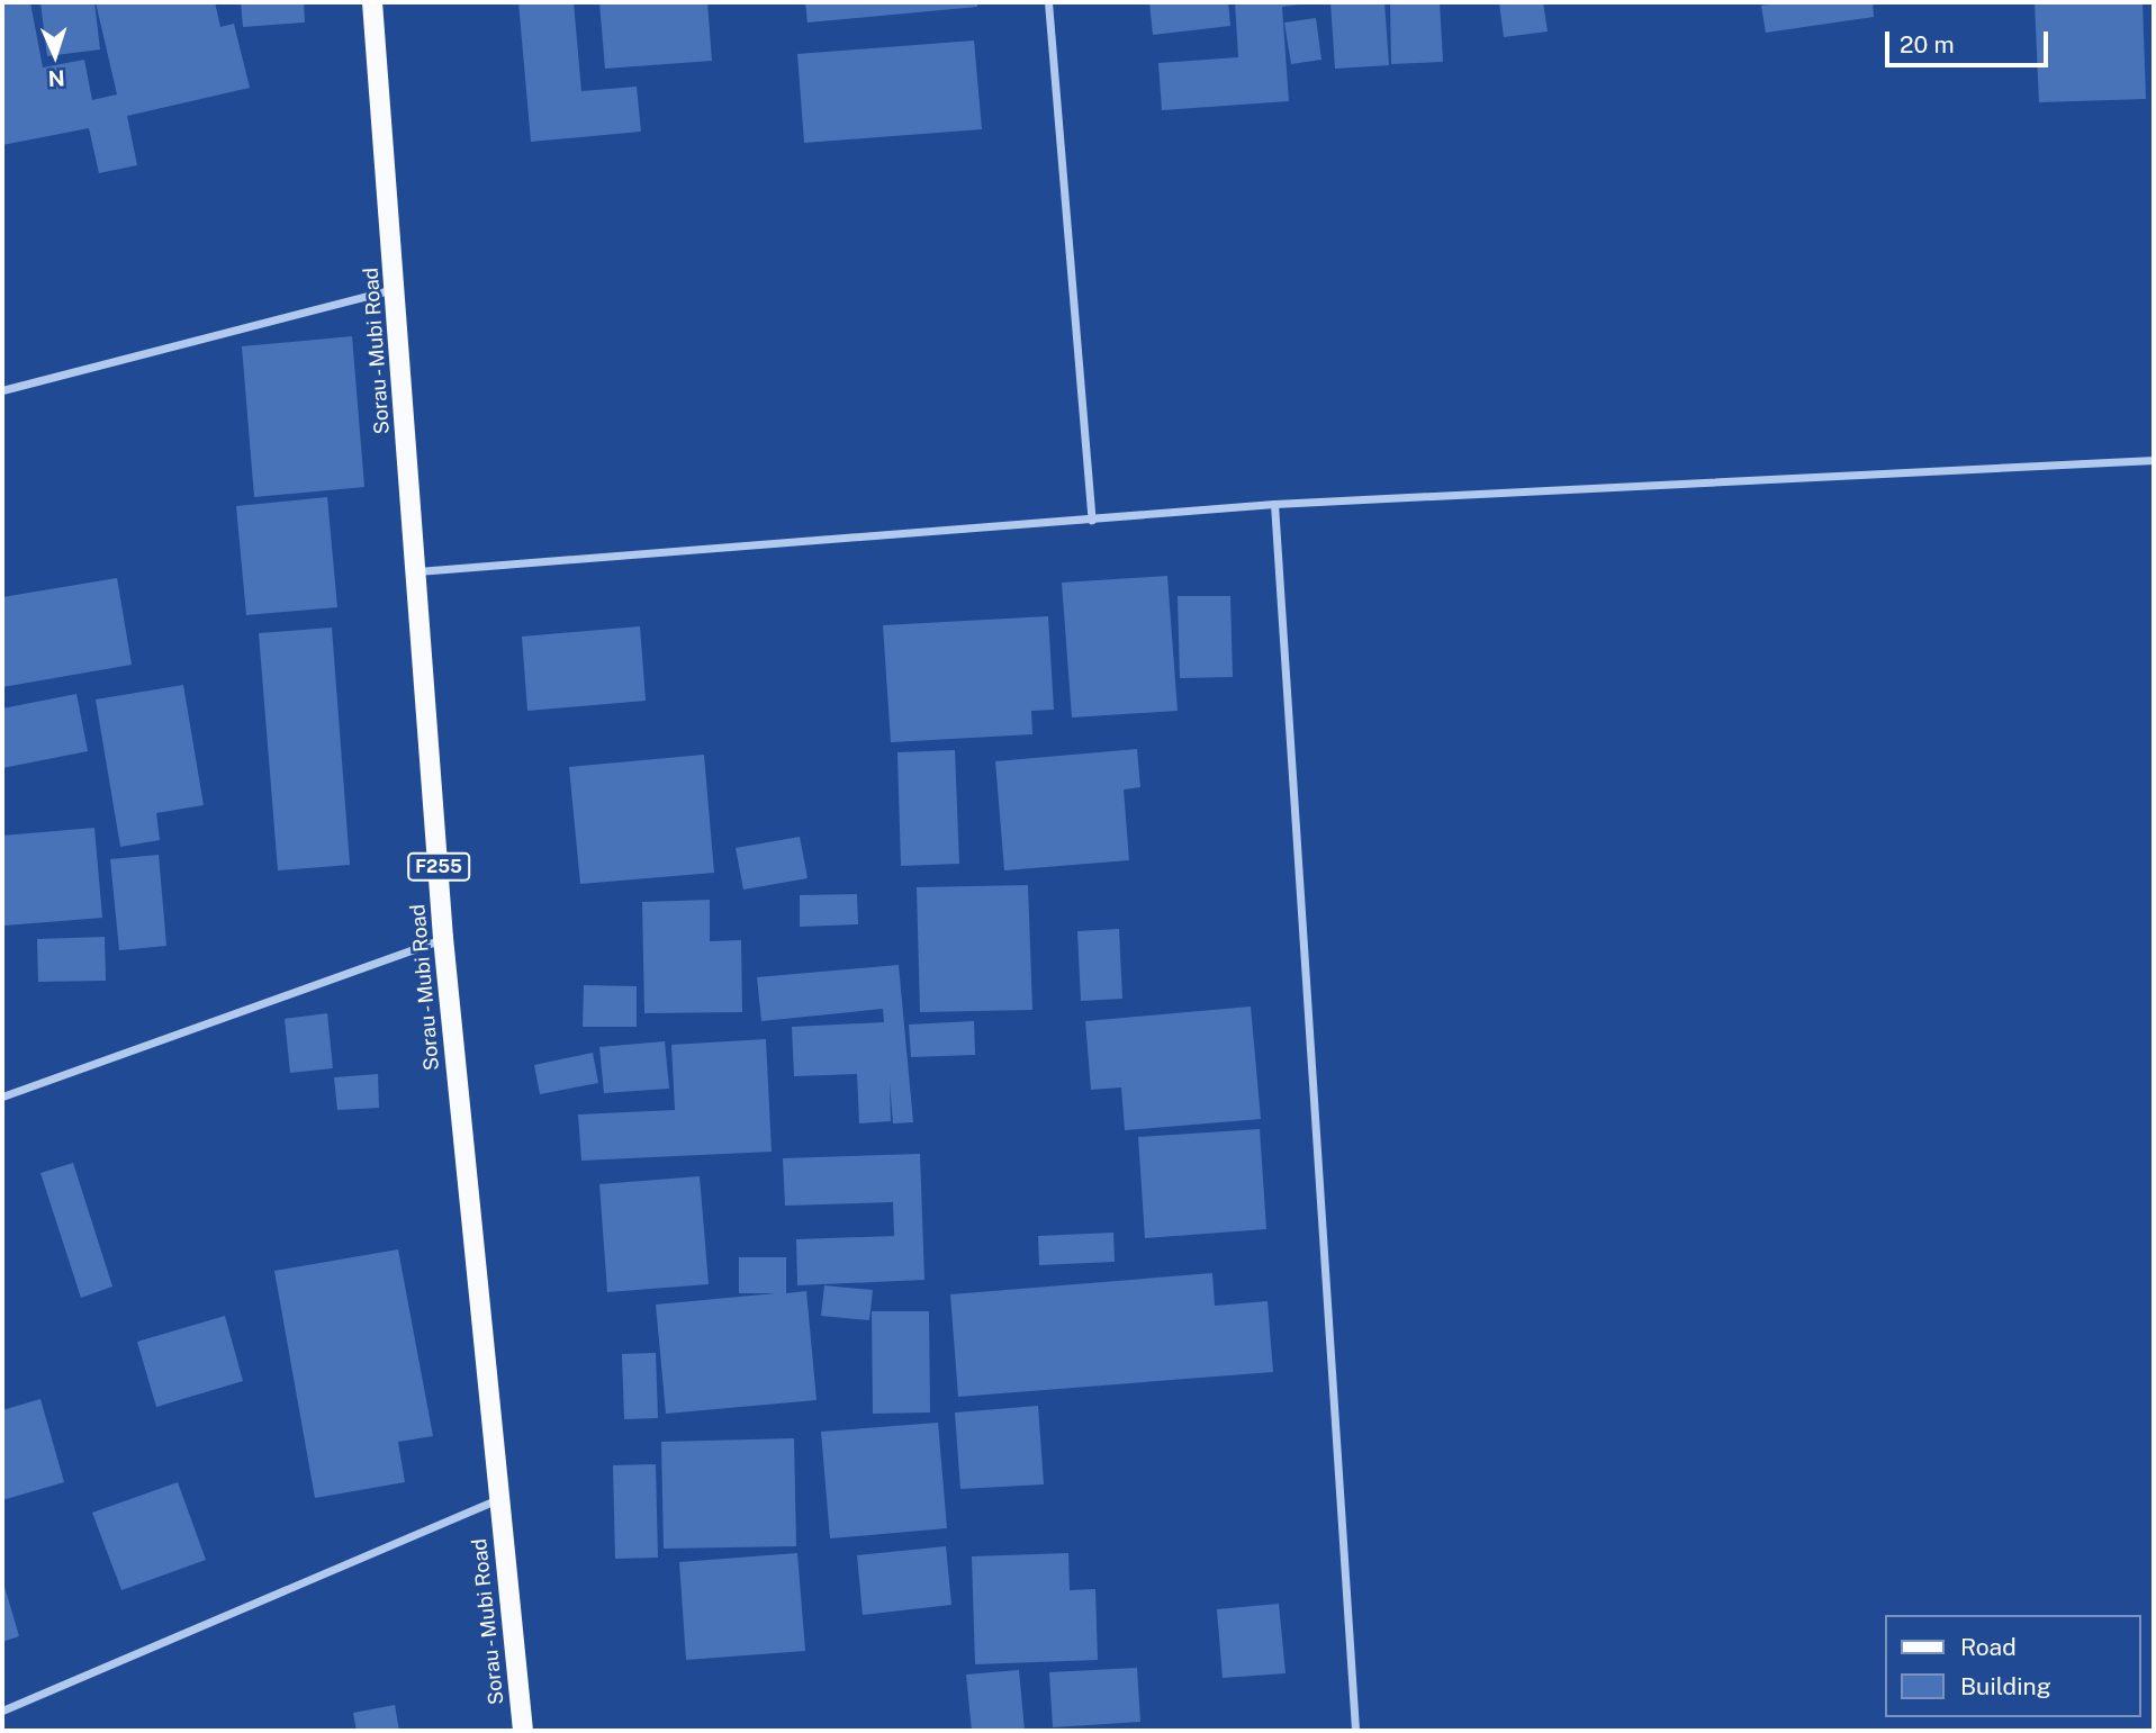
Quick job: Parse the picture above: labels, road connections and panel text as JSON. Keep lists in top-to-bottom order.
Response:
{
  "streets": {
    "main road": ["Sorau - Mubi Road", "F255"]
  },
  "legend": ["Road", "Building"],
  "scale_bar": "20 m",
  "north": "bottom"
}
